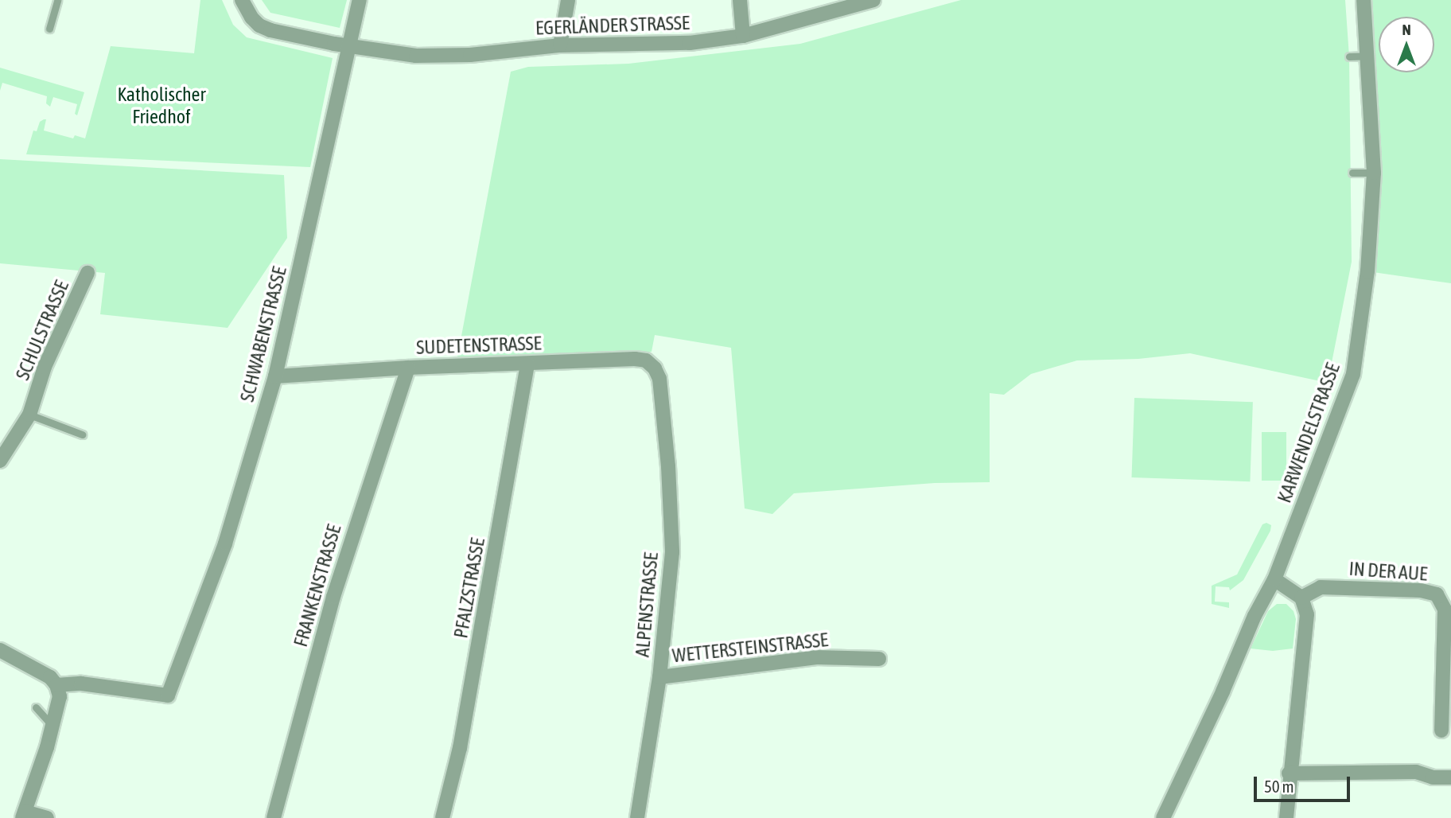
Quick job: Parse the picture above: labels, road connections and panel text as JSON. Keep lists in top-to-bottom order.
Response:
{
  "streets": {
    "street": [
      "EGERLÄNDER STRASSE",
      "SCHULSTRASSE",
      "SCHWABENSTRASSE",
      "SUDETENSTRASSE",
      "KARWENDELSTRASSE",
      "IN DER AUE",
      "FRANKENSTRASSE",
      "PFALZSTRASSE",
      "ALPENSTRASSE",
      "WETTERSTEINSTRASSE"
    ]
  },
  "crossings": [
    ["EGERLÄNDER STRASSE", "SCHWABENSTRASSE"],
    ["SCHWABENSTRASSE", "SUDETENSTRASSE"],
    ["SUDETENSTRASSE", "FRANKENSTRASSE"],
    ["SUDETENSTRASSE", "PFALZSTRASSE"],
    ["SUDETENSTRASSE", "ALPENSTRASSE"],
    ["ALPENSTRASSE", "WETTERSTEINSTRASSE"]
  ],
  "parks": ["Katholischer Friedhof"],
  "scale_bar": "50 m",
  "north": "top"
}
